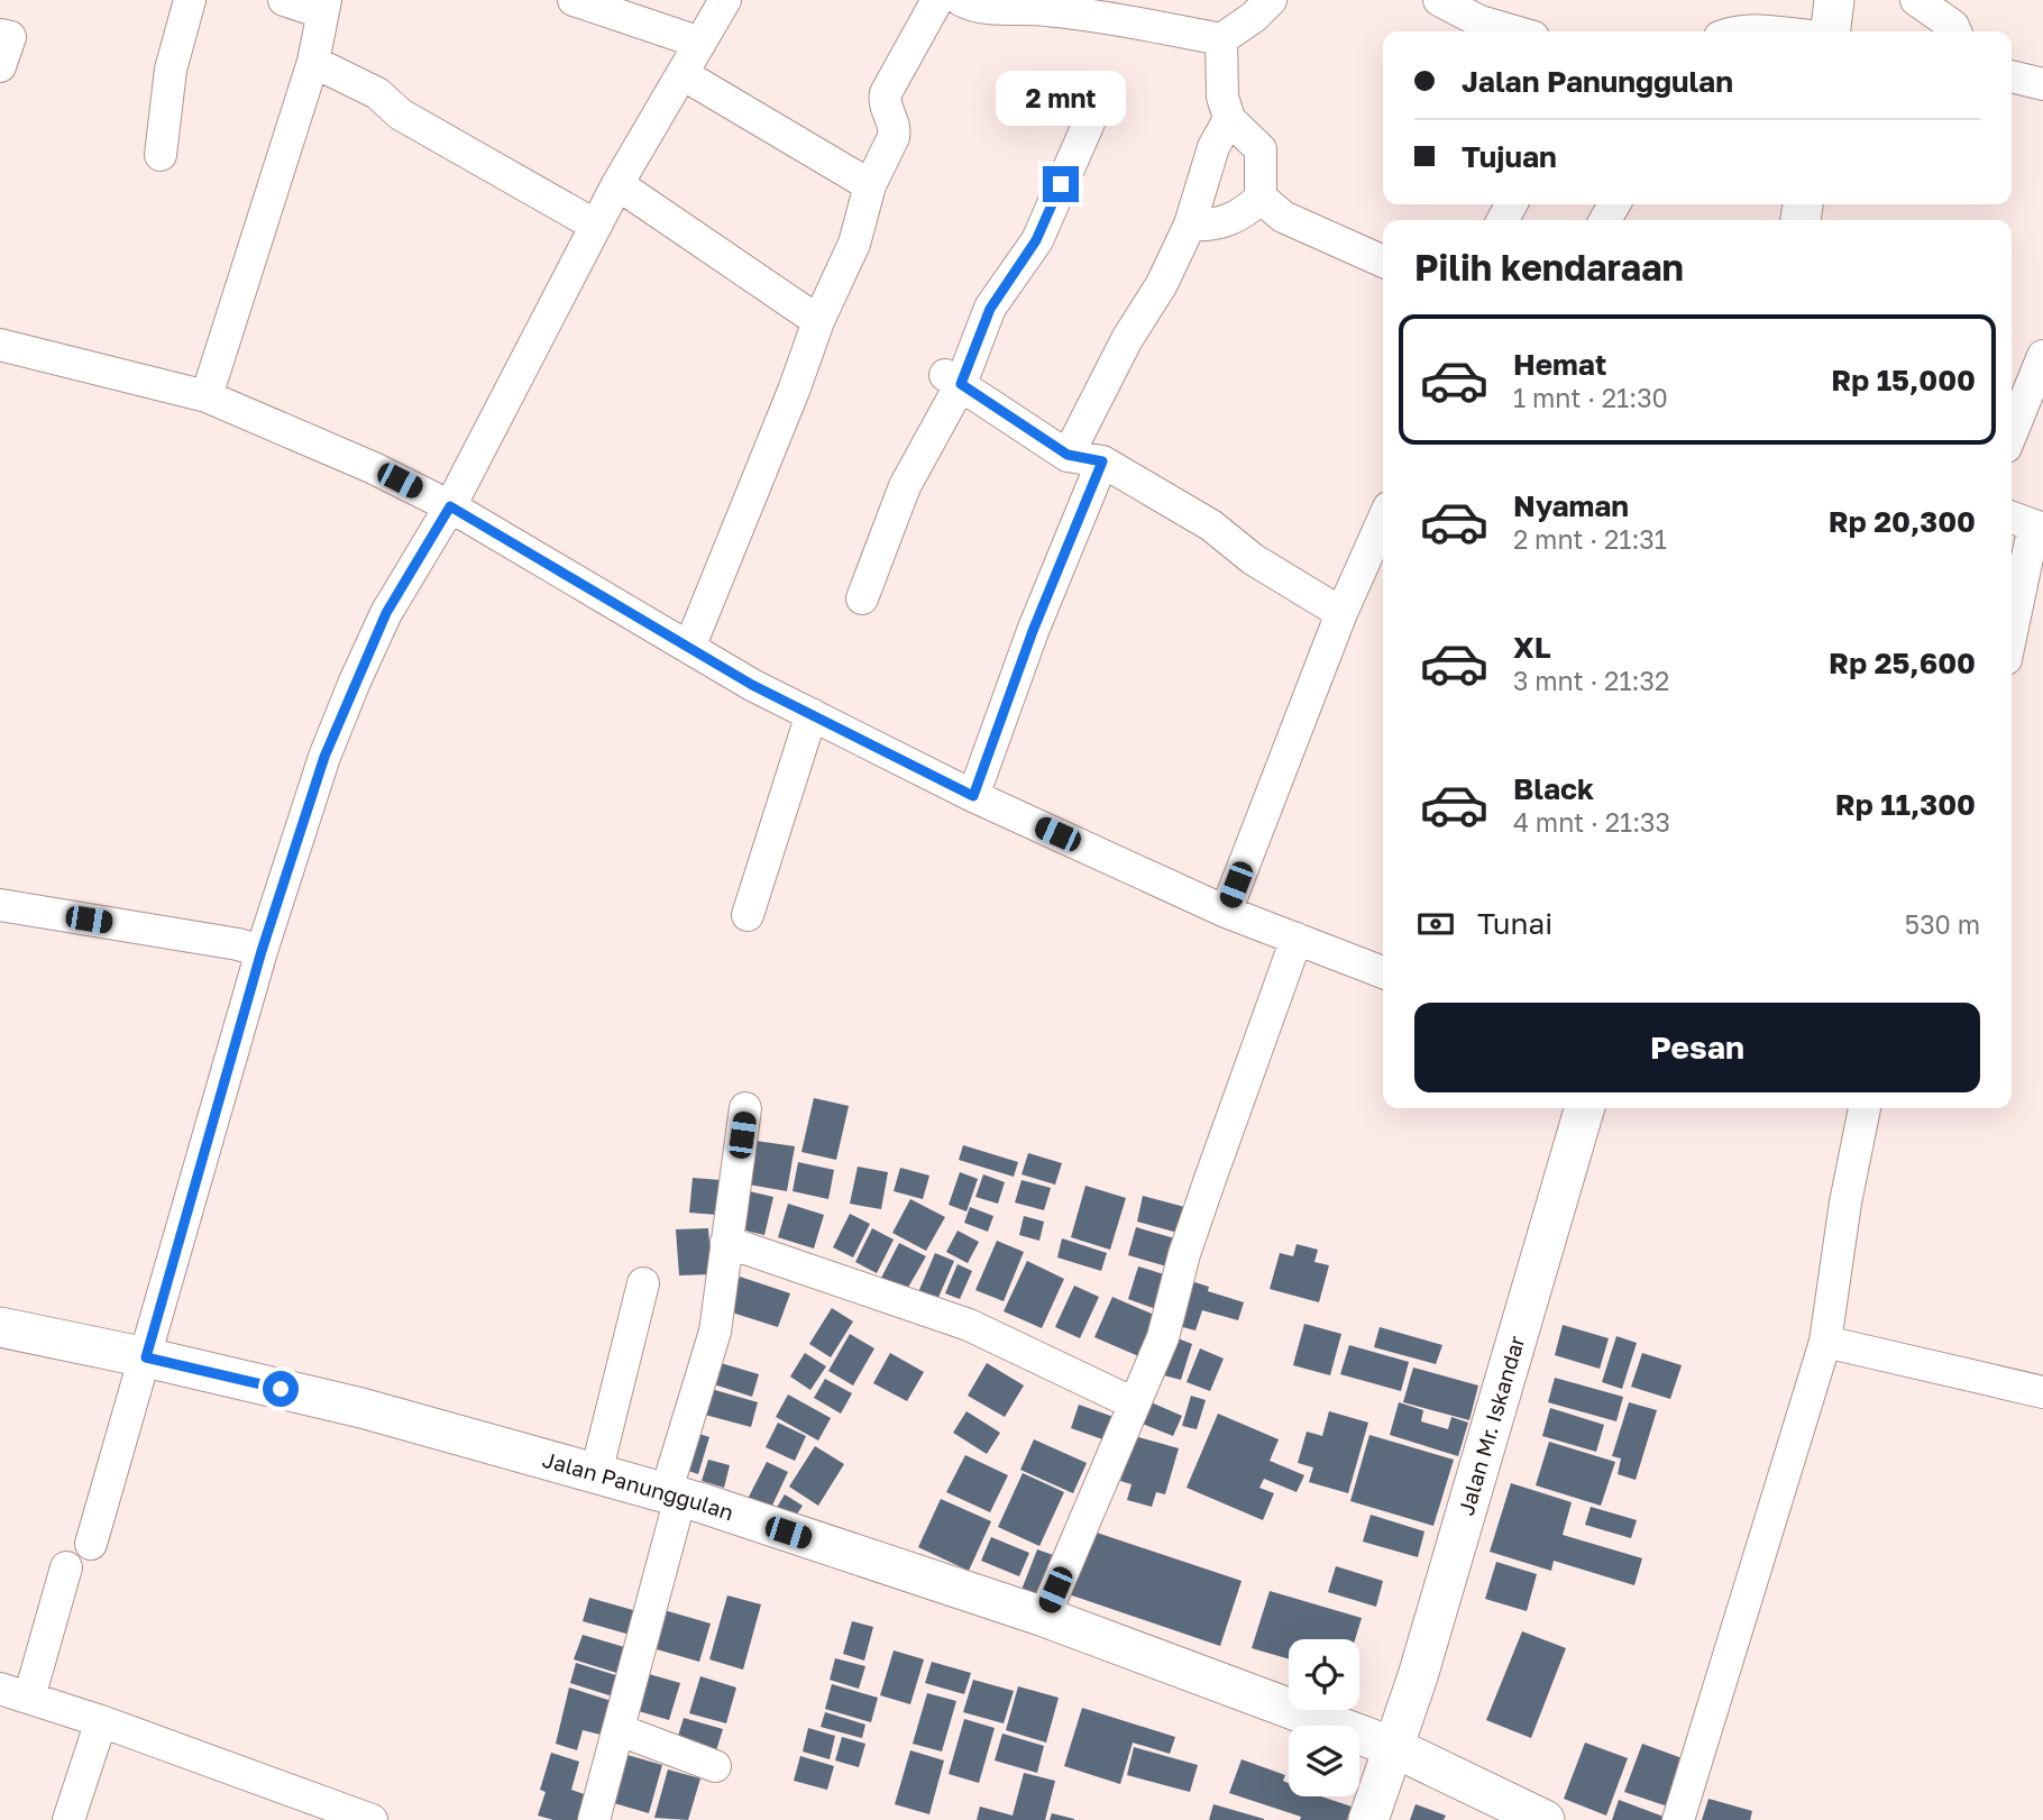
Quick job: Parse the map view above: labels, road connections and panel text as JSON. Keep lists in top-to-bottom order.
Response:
{
  "streets": {
    "main road": ["Jalan Mr. Iskandar", "Jalan Panunggulan"]
  },
  "crossings": [
    ["Jalan Mr. Iskandar", "Jalan Panunggulan"]
  ],
  "page": {
    "banner": ["Jalan Panunggulan", "Tujuan"],
    "bubble": "2 mnt",
    "heading": "Pilih kendaraan",
    "list": [
      {
        "name": "Hemat",
        "note": "1 mnt · 21:30",
        "value": "Rp 15,000"
      },
      {
        "name": "Nyaman",
        "note": "2 mnt · 21:31",
        "value": "Rp 20,300"
      },
      {
        "name": "XL",
        "note": "3 mnt · 21:32",
        "value": "Rp 25,600"
      },
      {
        "name": "Black",
        "note": "4 mnt · 21:33",
        "value": "Rp 11,300"
      }
    ],
    "pay": ["Tunai", "530 m"],
    "buttons": "Pesan"
  }
}
